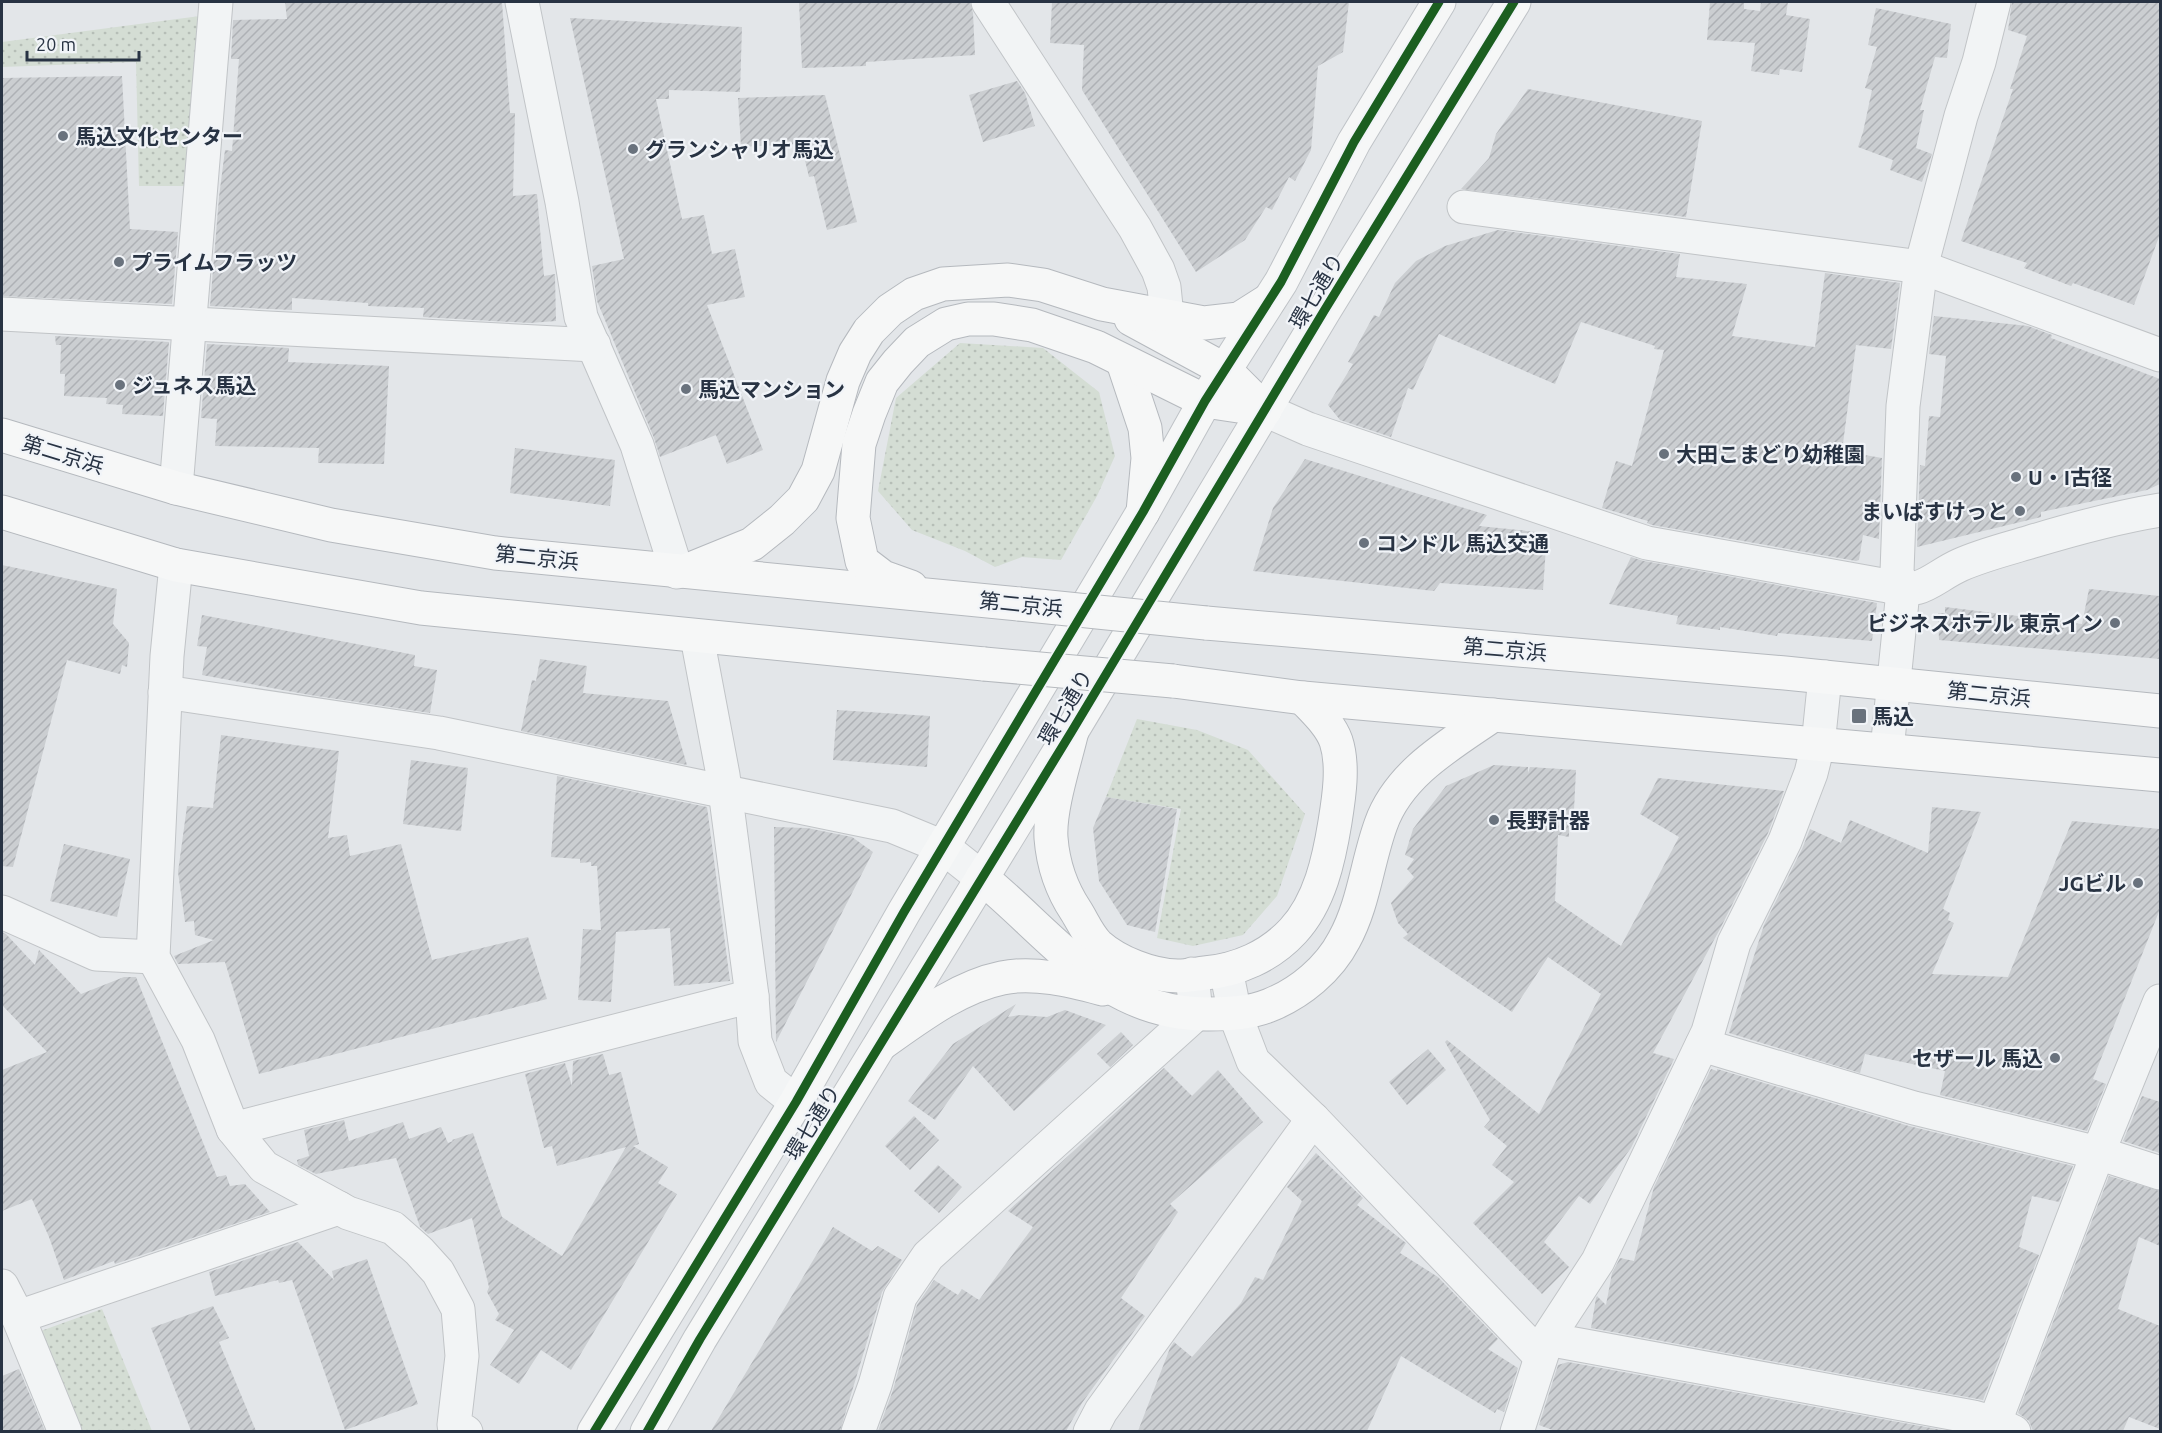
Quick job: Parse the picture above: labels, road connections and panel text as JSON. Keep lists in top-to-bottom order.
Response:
{
  "streets": {
    "main road": ["環七通り", "第二京浜"]
  },
  "places": {
    "other": [
      "馬込文化センター",
      "グランシャリオ馬込",
      "プライムフラッツ",
      "ジュネス馬込",
      "馬込マンション",
      "大田こまどり幼稚園",
      "U・I古径",
      "まいばすけっと",
      "コンドル 馬込交通",
      "ビジネスホテル 東京イン",
      "長野計器",
      "JGビル",
      "セザール 馬込"
    ],
    "transit": ["馬込"]
  },
  "scale_bar": "20 m"
}
